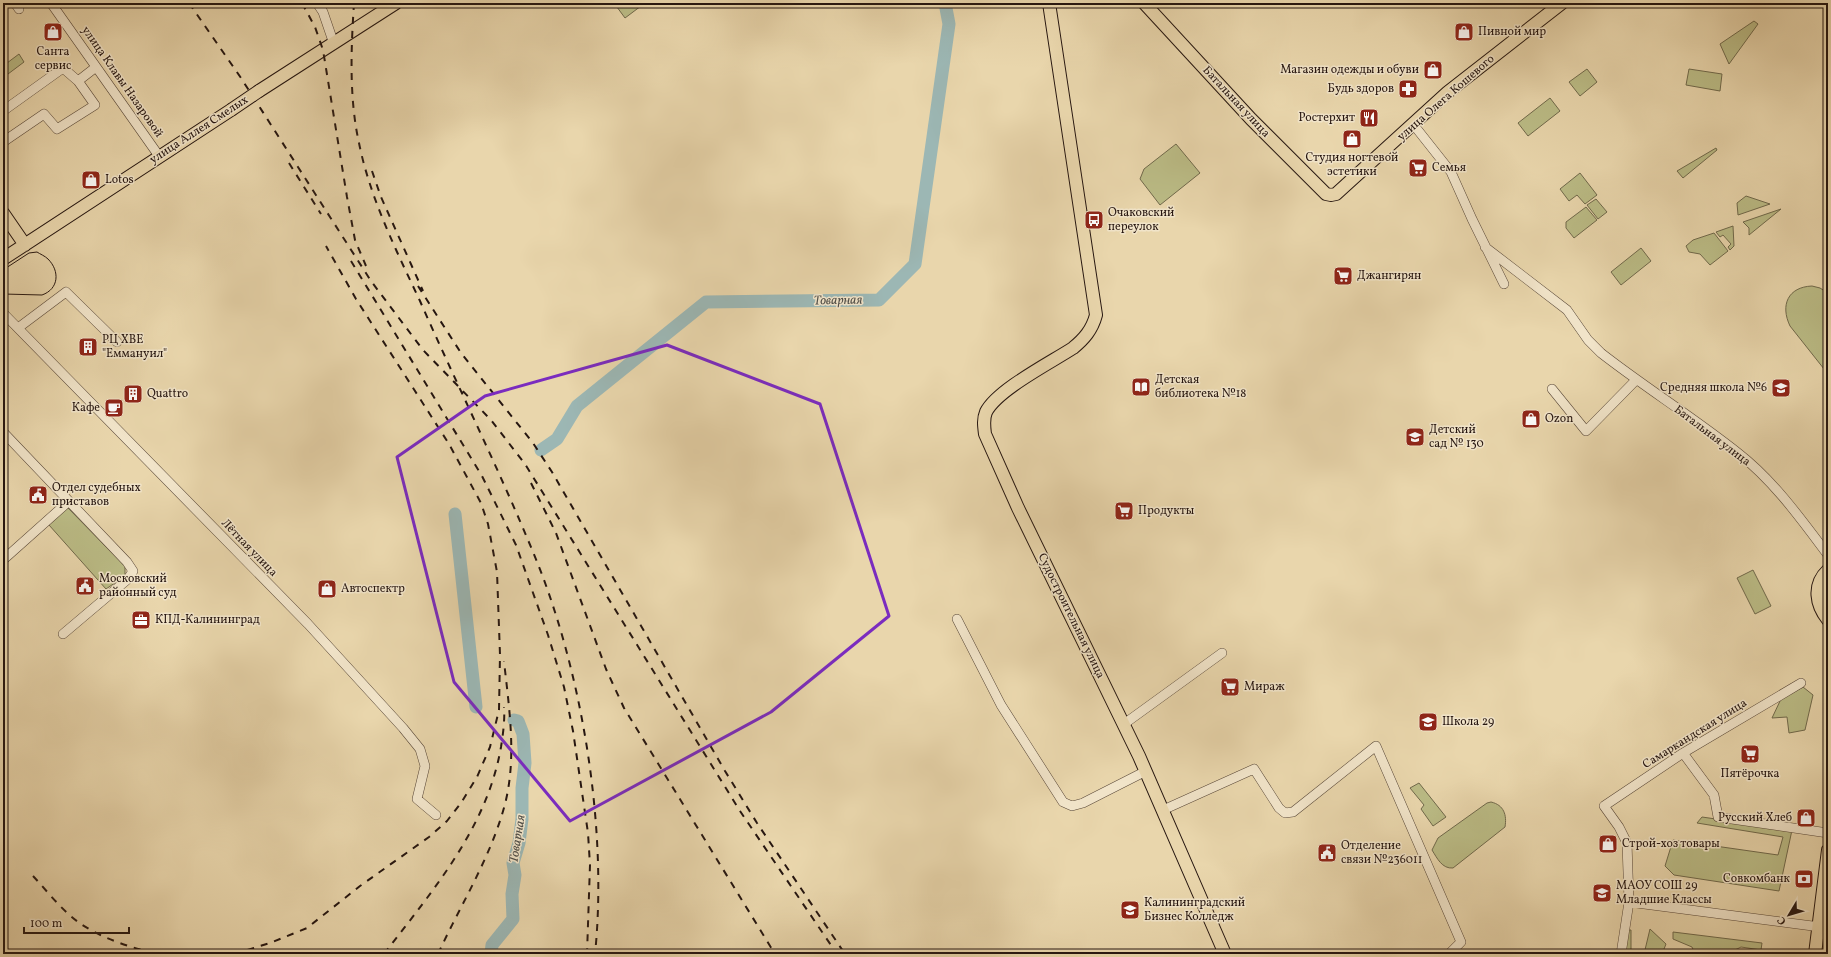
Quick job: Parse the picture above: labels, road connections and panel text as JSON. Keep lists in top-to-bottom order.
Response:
{
  "streets": {
    "main road": [
      "улица Олега Кошевого",
      "Батальная улица",
      "улица Аллея Смелых",
      "Судостроительная улица"
    ],
    "street": ["улица Клавы Назаровой", "Лётная улица", "Самаркандская улица"]
  },
  "crossings": [
    ["улица Клавы Назаровой", "улица Аллея Смелых"],
    ["улица Олега Кошевого", "Батальная улица"]
  ],
  "water": ["Товарная"],
  "places": {
    "shop": [
      "Санта сервис",
      "Пивной мир",
      "Магазин одежды и обуви",
      "Студия ногтевой эстетики",
      "Lotos",
      "Ozon",
      "Автоспектр",
      "Русский Хлеб",
      "Строй-хоз товары"
    ],
    "pharmacy": ["Будь здоров"],
    "restaurant": ["Ростерхит"],
    "supermarket": [
      "Семья",
      "Джангирян",
      "Продукты",
      "Мираж",
      "Пятёрочка"
    ],
    "bus stop": ["Очаковский переулок"],
    "building": ["РЦ ХВЕ \"Еммануил\"", "Quattro"],
    "library": ["Детская библиотека №18"],
    "school or university": [
      "Средняя школа №6",
      "Детский сад № 130",
      "Школа 29",
      "МАОУ СОШ 29 Младшие Классы",
      "Калининградский Бизнес Колледж"
    ],
    "cafe": ["Кафе"],
    "public building": ["Отдел судебных приставов", "Московский районный суд", "Отделение связи №236011"],
    "office": ["КПД-Калининград"],
    "bank": ["Совкомбанк"]
  },
  "scale_bar": "100 m",
  "north": "bottom left"
}
